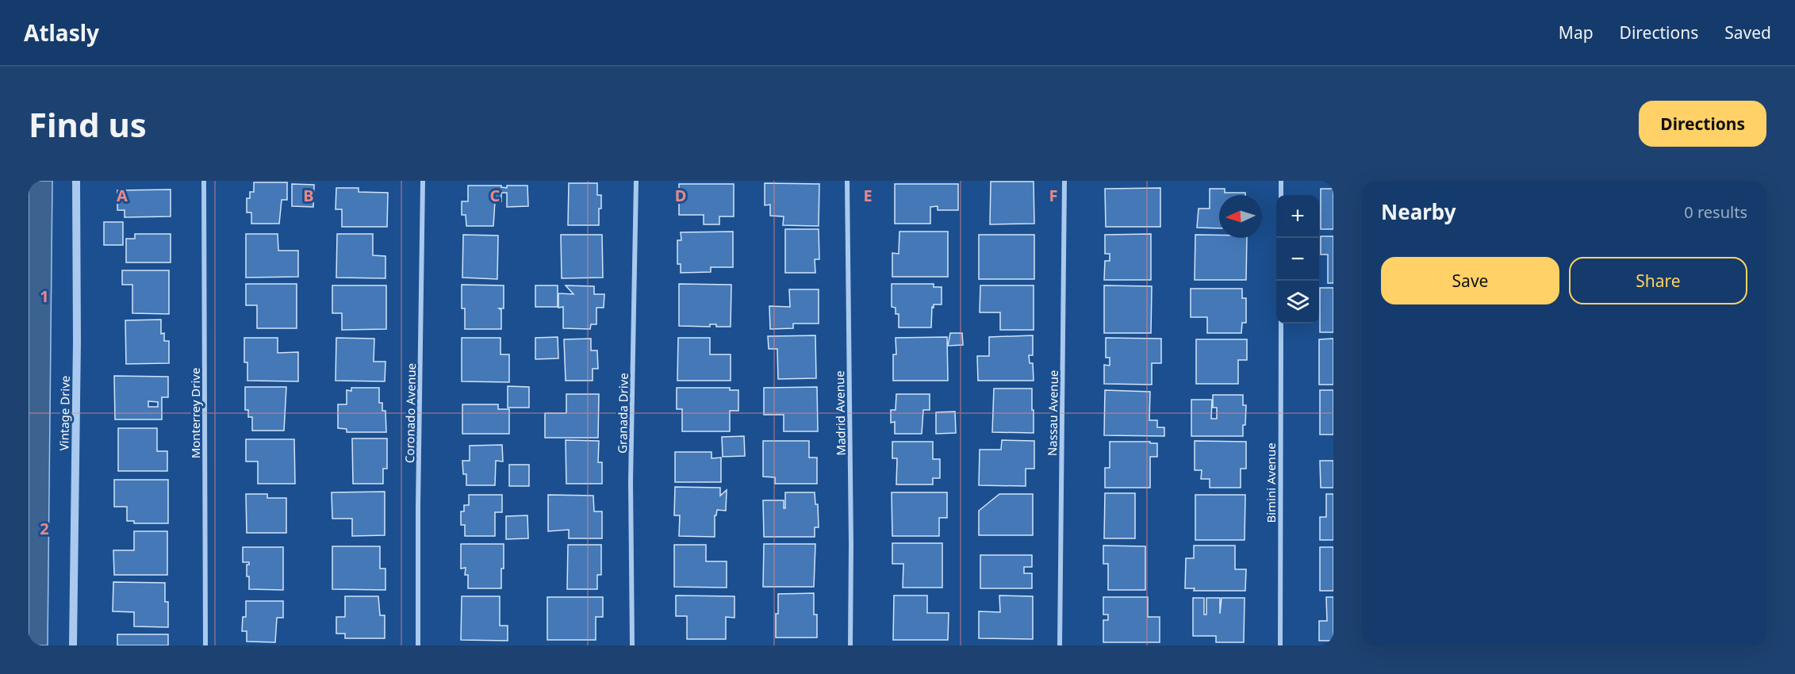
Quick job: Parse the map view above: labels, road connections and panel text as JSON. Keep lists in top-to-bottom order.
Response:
{
  "streets": {
    "street": [
      "Vintage Drive",
      "Monterrey Drive",
      "Coronado Avenue",
      "Granada Drive",
      "Madrid Avenue",
      "Nassau Avenue",
      "Bimini Avenue"
    ]
  },
  "north": "left",
  "page": {
    "header": "Atlasly",
    "nav": ["Map", "Directions", "Saved"],
    "buttons": [
      "Directions",
      ["Save", "Share"]
    ],
    "title": "Find us",
    "heading": ["Nearby", "0 results"],
    "map_buttons": ["+", "−"]
  },
  "grid": {
    "columns": [
      "A",
      "B",
      "C",
      "D",
      "E",
      "F"
    ],
    "rows": ["1", "2"]
  }
}
